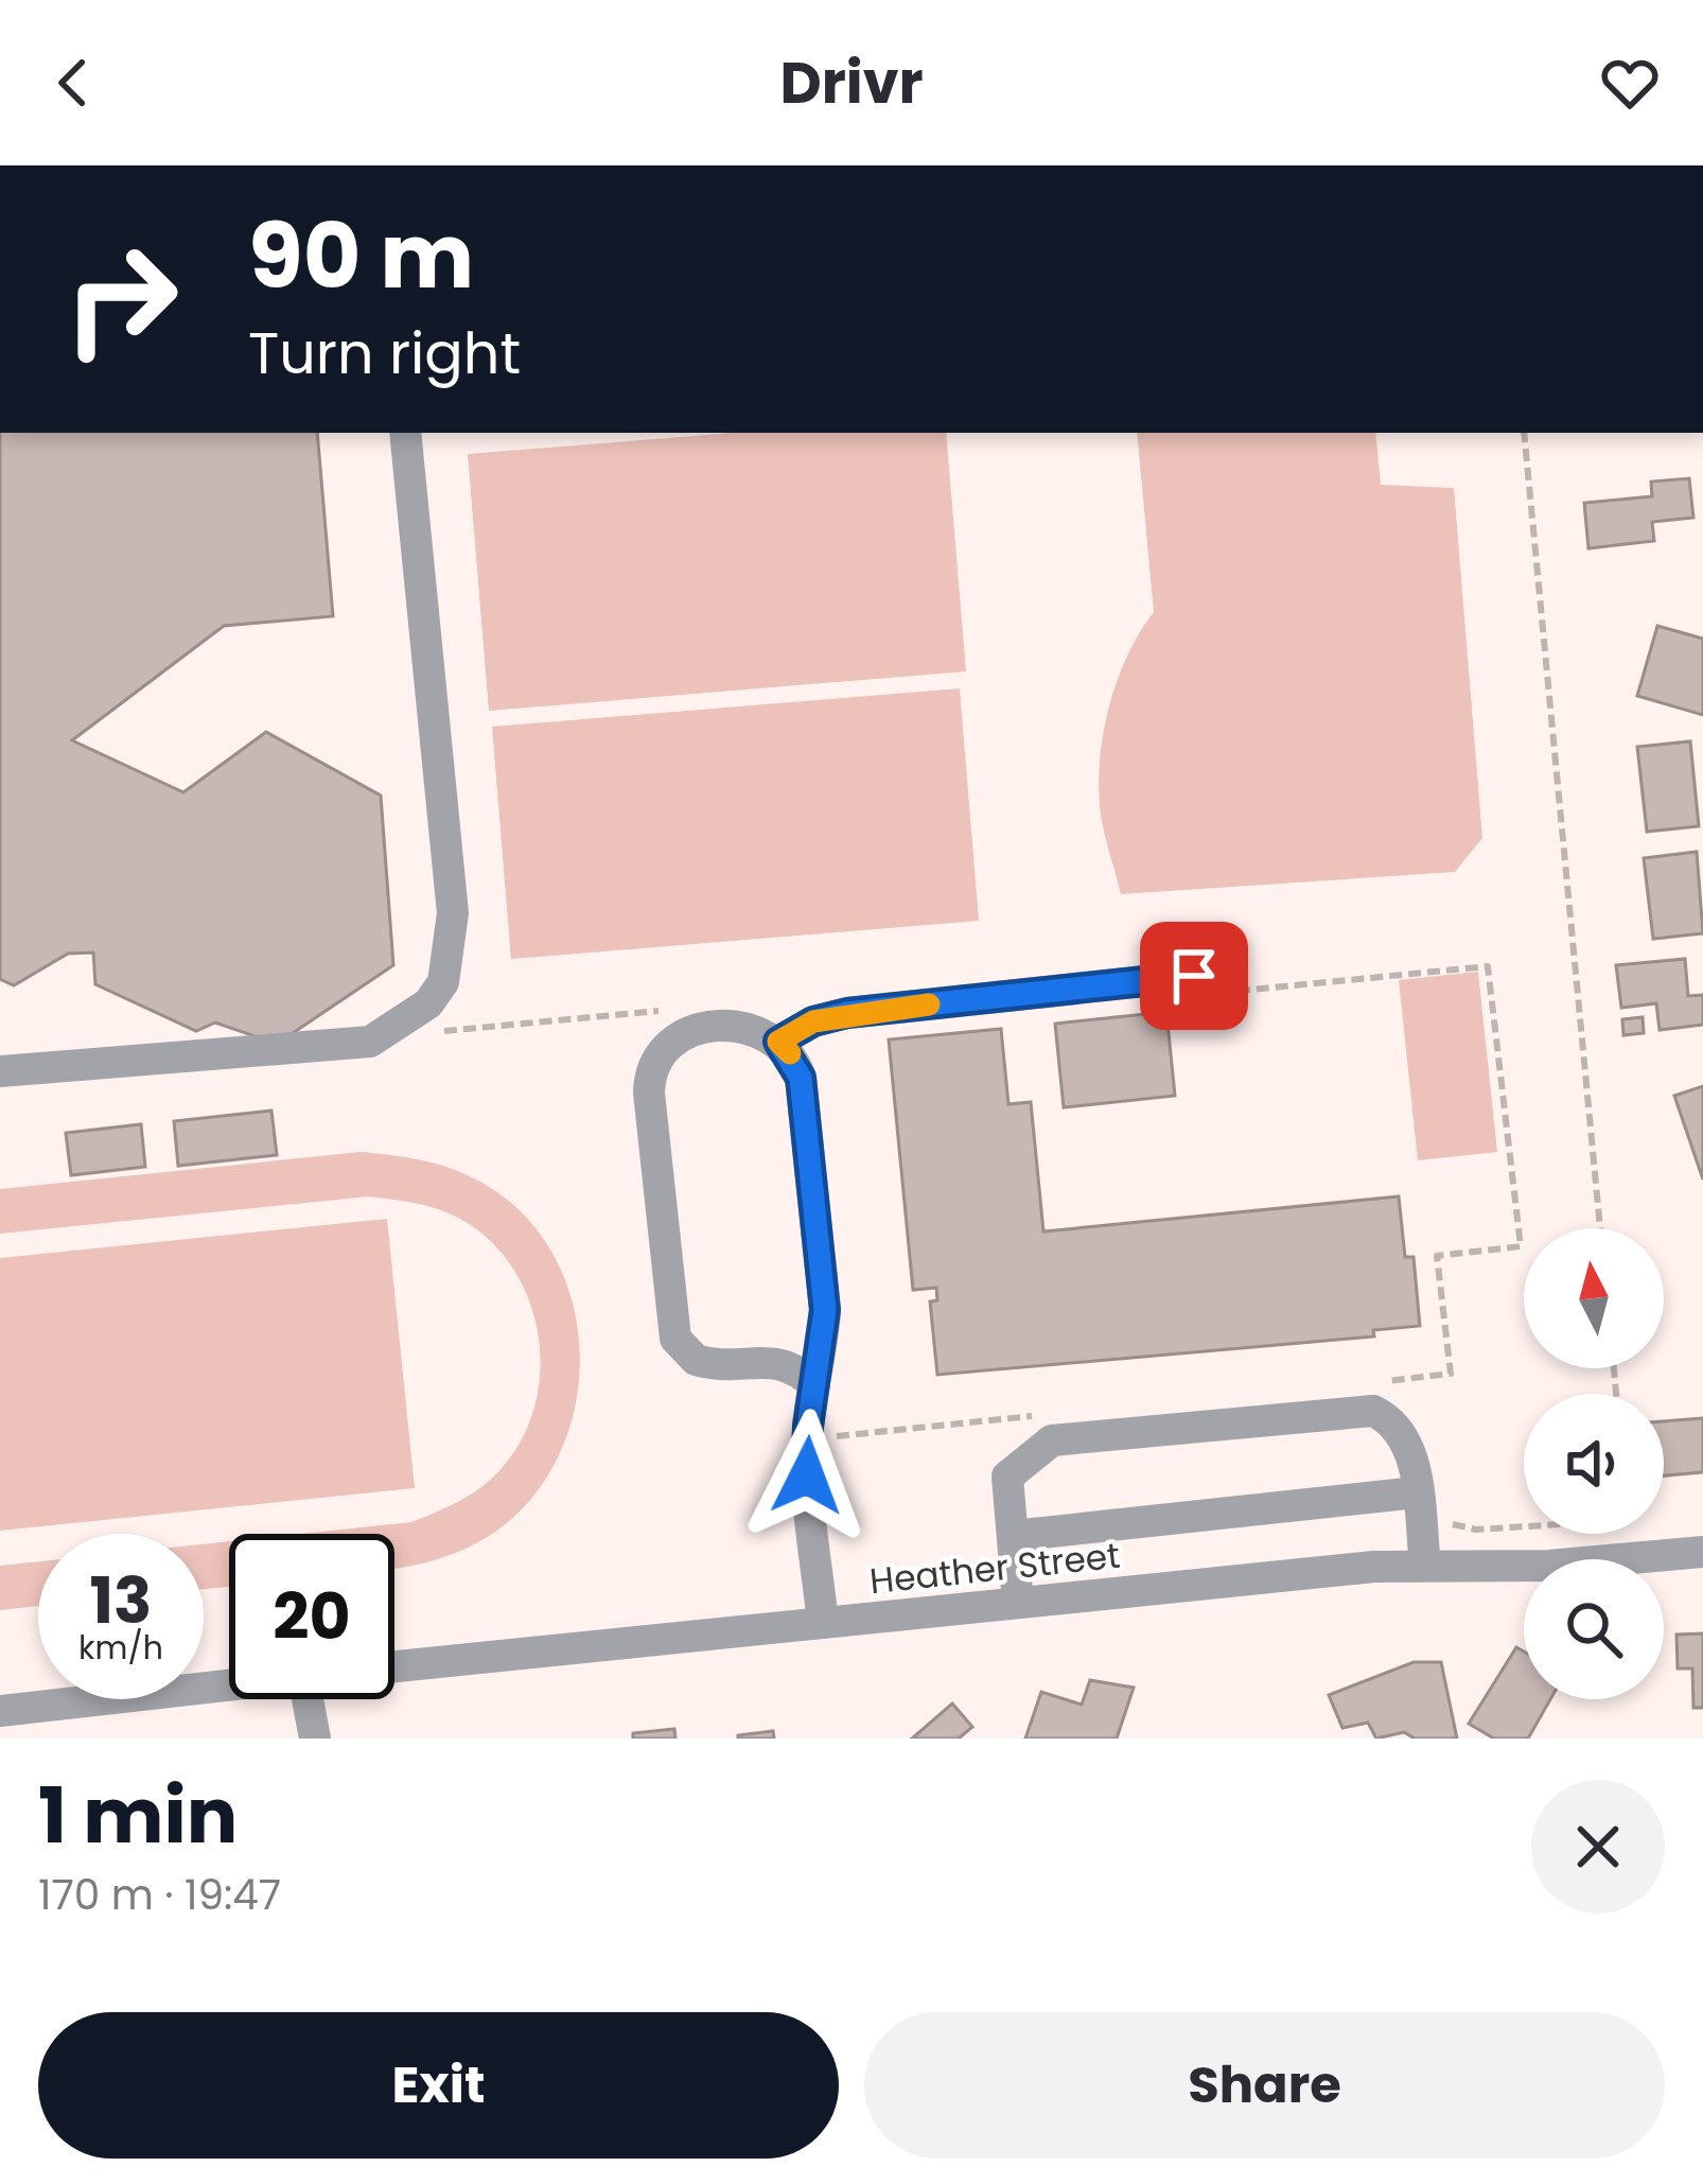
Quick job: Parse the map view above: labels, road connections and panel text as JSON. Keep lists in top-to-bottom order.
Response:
{
  "streets": {
    "street": ["Heather Street"]
  },
  "north": "top",
  "page": {
    "header": "Drivr",
    "turn": ["90 m", "Turn right"],
    "speed": "13 km/h",
    "limit": "20",
    "heading": ["1 min", "170 m · 19:47"],
    "buttons": ["Exit", "Share"]
  }
}
